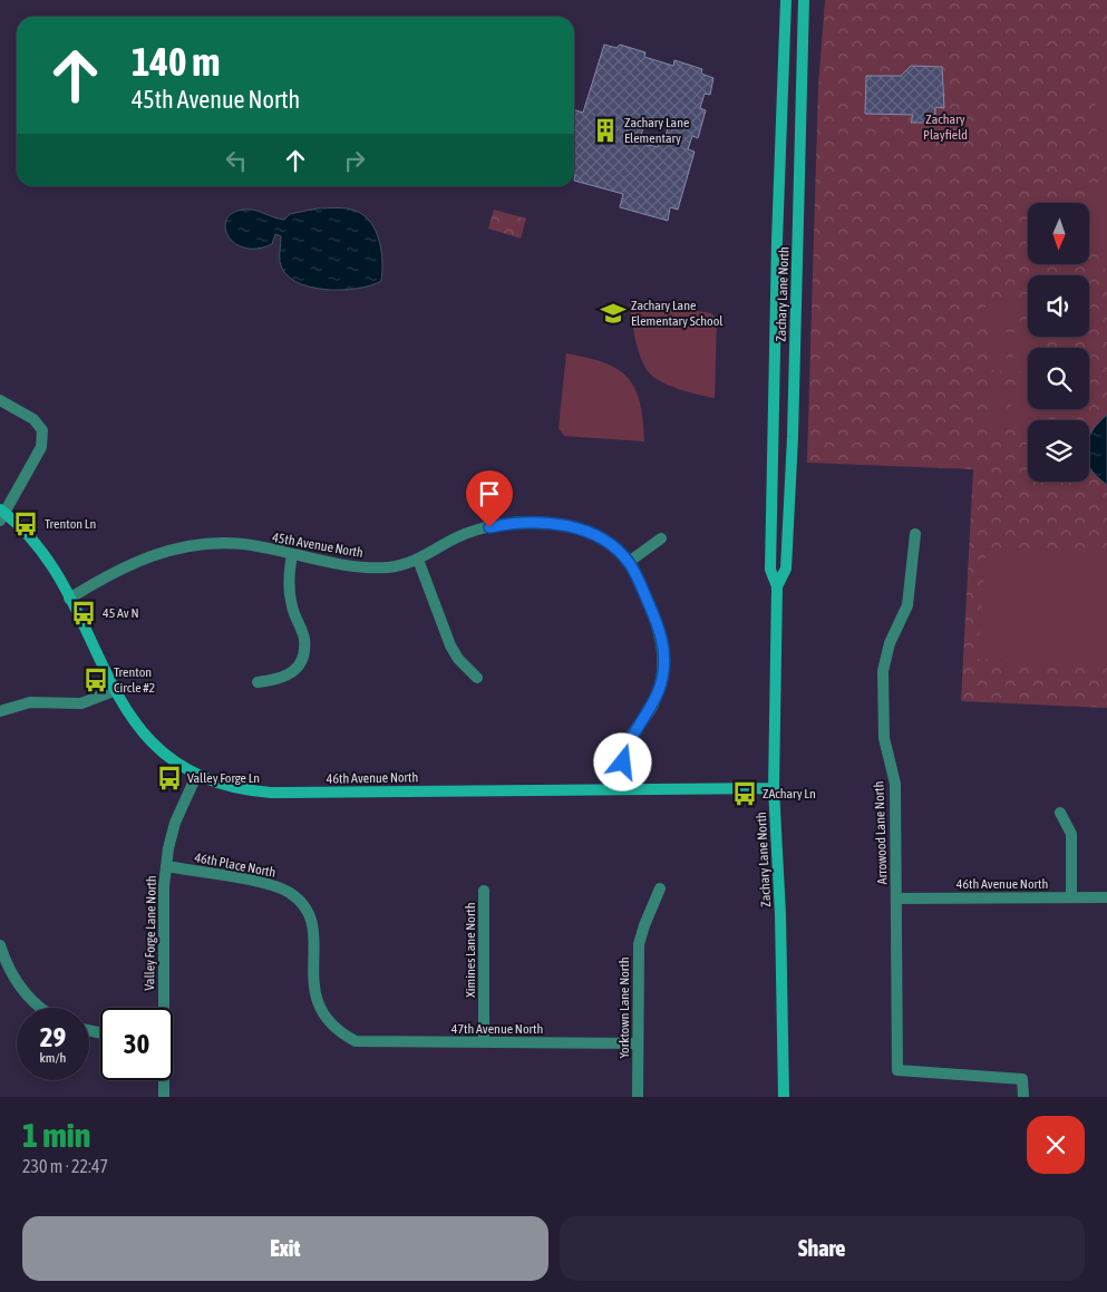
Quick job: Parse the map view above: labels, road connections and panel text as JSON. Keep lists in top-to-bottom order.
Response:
{
  "streets": {
    "street": [
      "Zachary Lane North",
      "45th Avenue North",
      "46th Avenue North",
      "Arrowood Lane North",
      "46th Place North",
      "Valley Forge Lane North",
      "Ximines Lane North",
      "Yorktown Lane North",
      "47th Avenue North"
    ]
  },
  "crossings": [
    ["Zachary Lane North", "46th Avenue North"],
    ["45th Avenue North", "46th Avenue North"],
    ["46th Avenue North", "Arrowood Lane North"],
    ["46th Avenue North", "Valley Forge Lane North"],
    ["46th Place North", "Valley Forge Lane North"],
    ["46th Place North", "47th Avenue North"],
    ["Ximines Lane North", "47th Avenue North"],
    ["Yorktown Lane North", "47th Avenue North"]
  ],
  "parks": ["Zachary Playfield"],
  "places": {
    "building": ["Zachary Lane Elementary"],
    "school or university": ["Zachary Lane Elementary School"],
    "bus stop": [
      "Trenton Ln",
      "45 Av N",
      "Trenton Circle #2",
      "Valley Forge Ln",
      "ZAchary Ln"
    ]
  },
  "north": "bottom",
  "page": {
    "turn": ["140 m", "45th Avenue North"],
    "speed": "29 km/h",
    "limit": "30",
    "heading": ["1 min", "230 m · 22:47"],
    "buttons": ["Exit", "Share"]
  }
}
